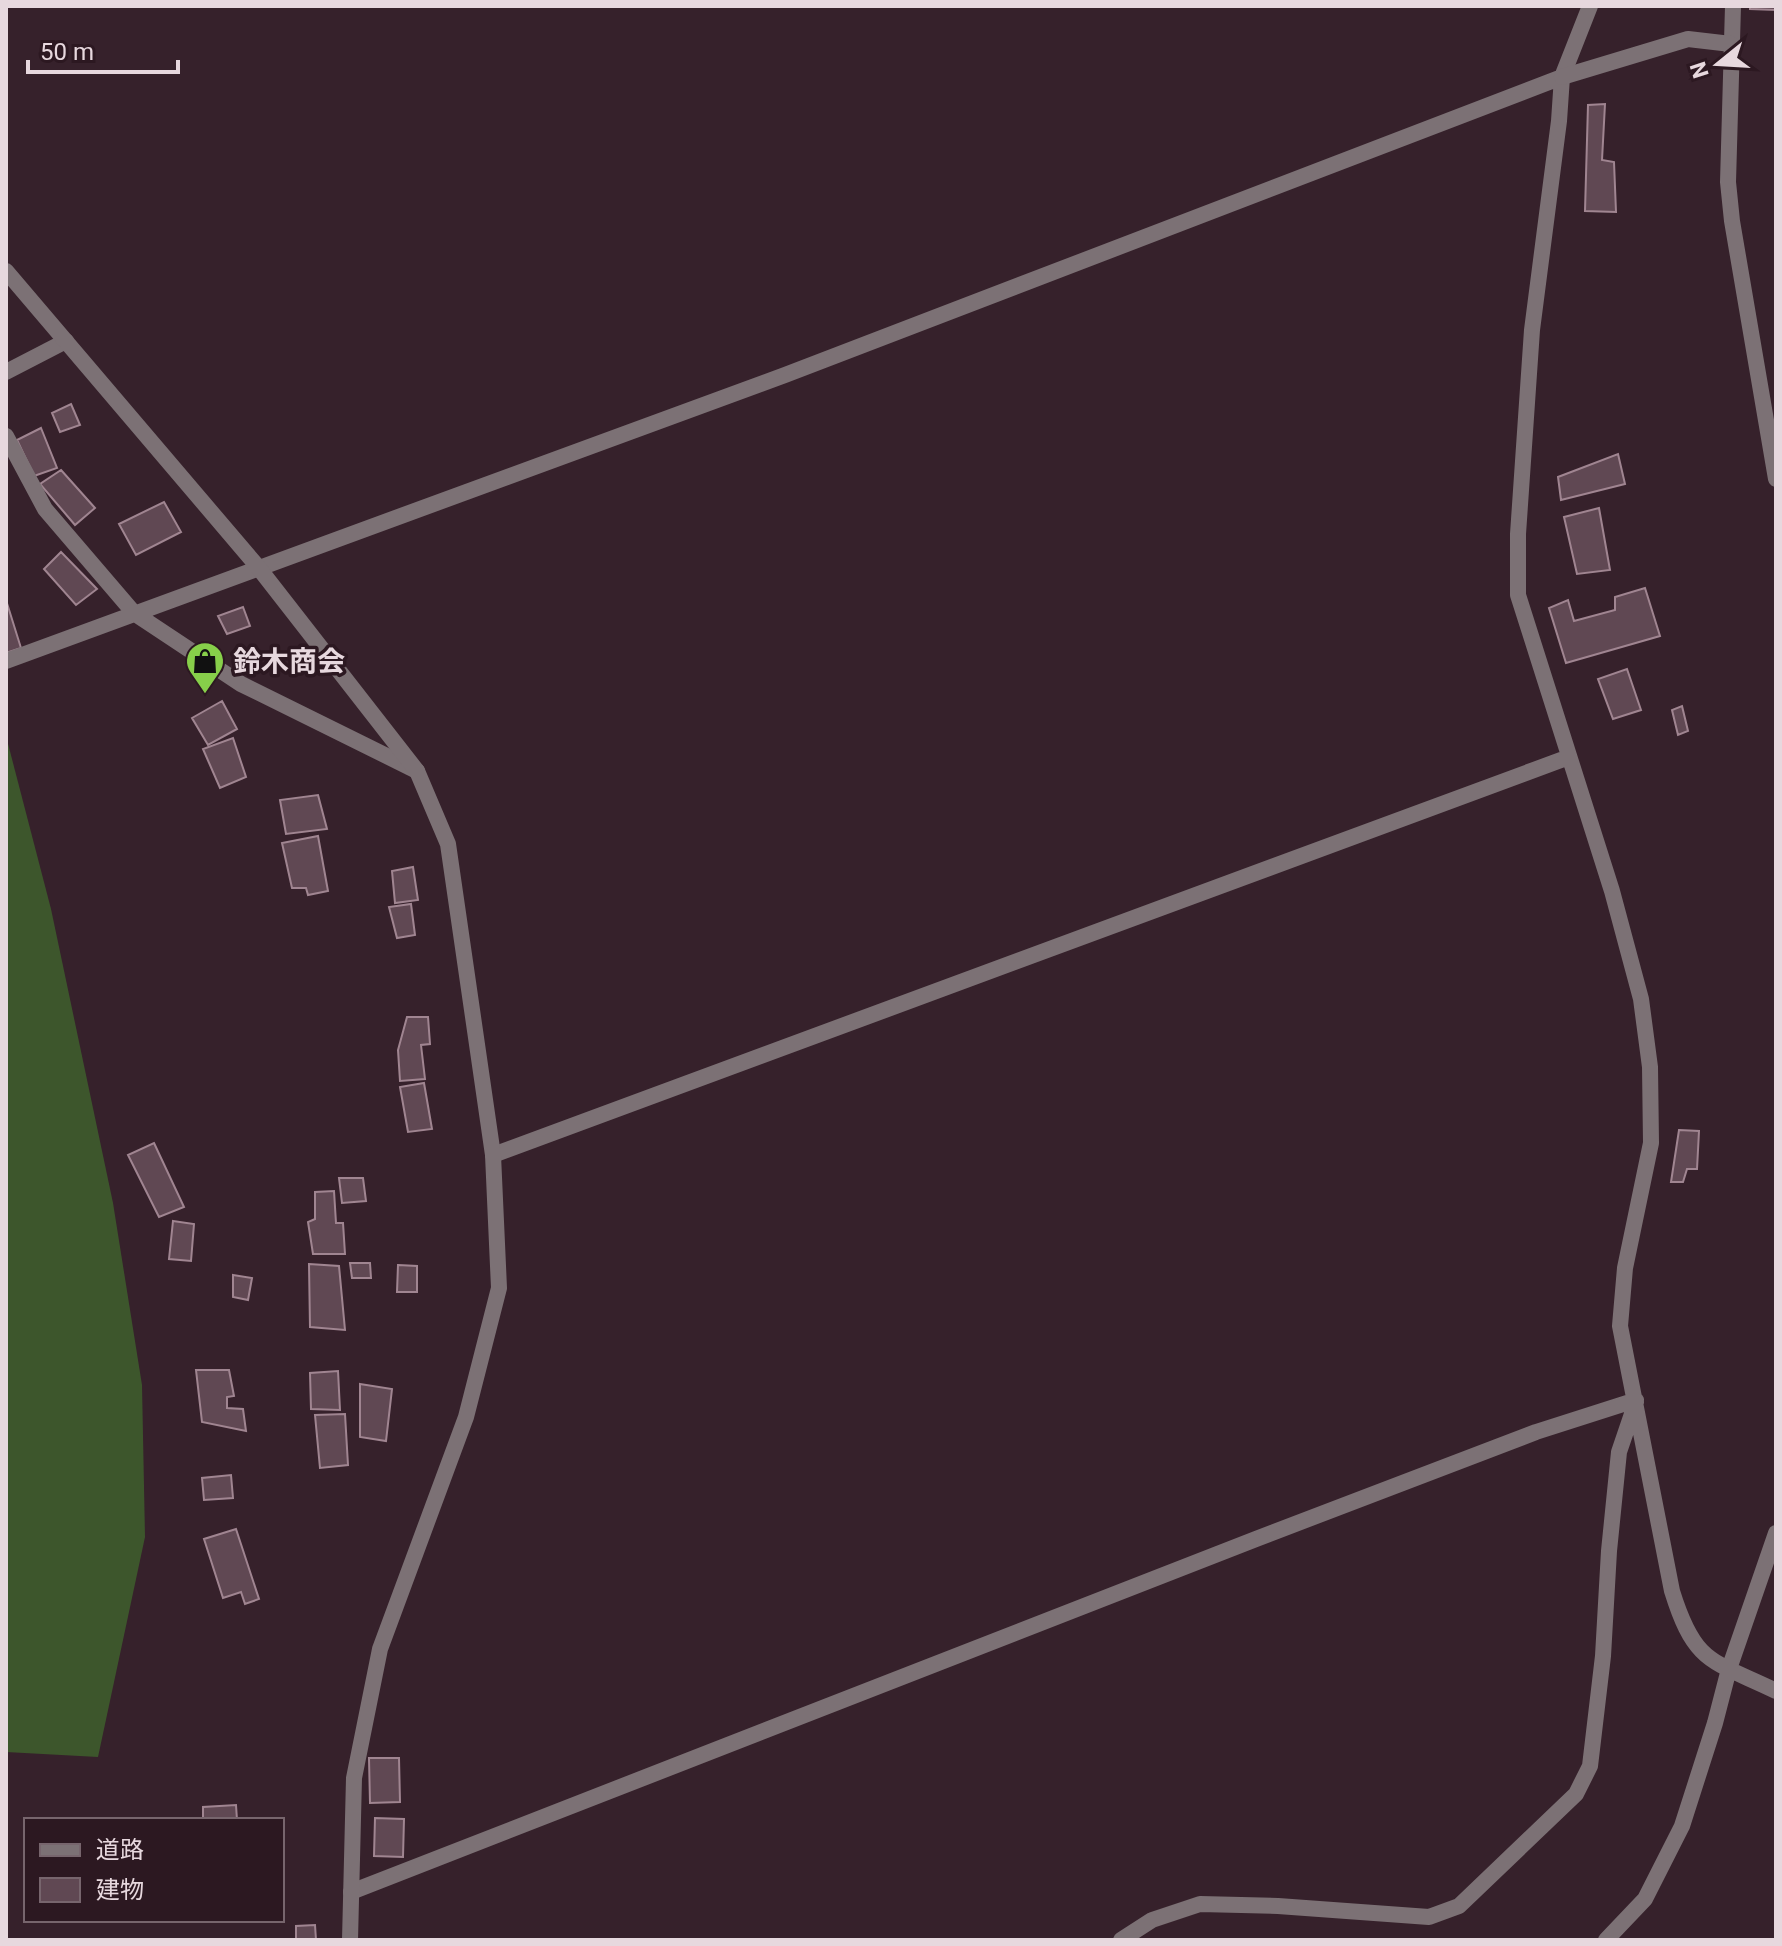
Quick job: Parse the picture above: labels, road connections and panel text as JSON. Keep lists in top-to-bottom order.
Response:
{
  "places": {
    "shop": ["鈴木商会"]
  },
  "legend": ["道路", "建物"],
  "scale_bar": "50 m",
  "north": "left"
}
